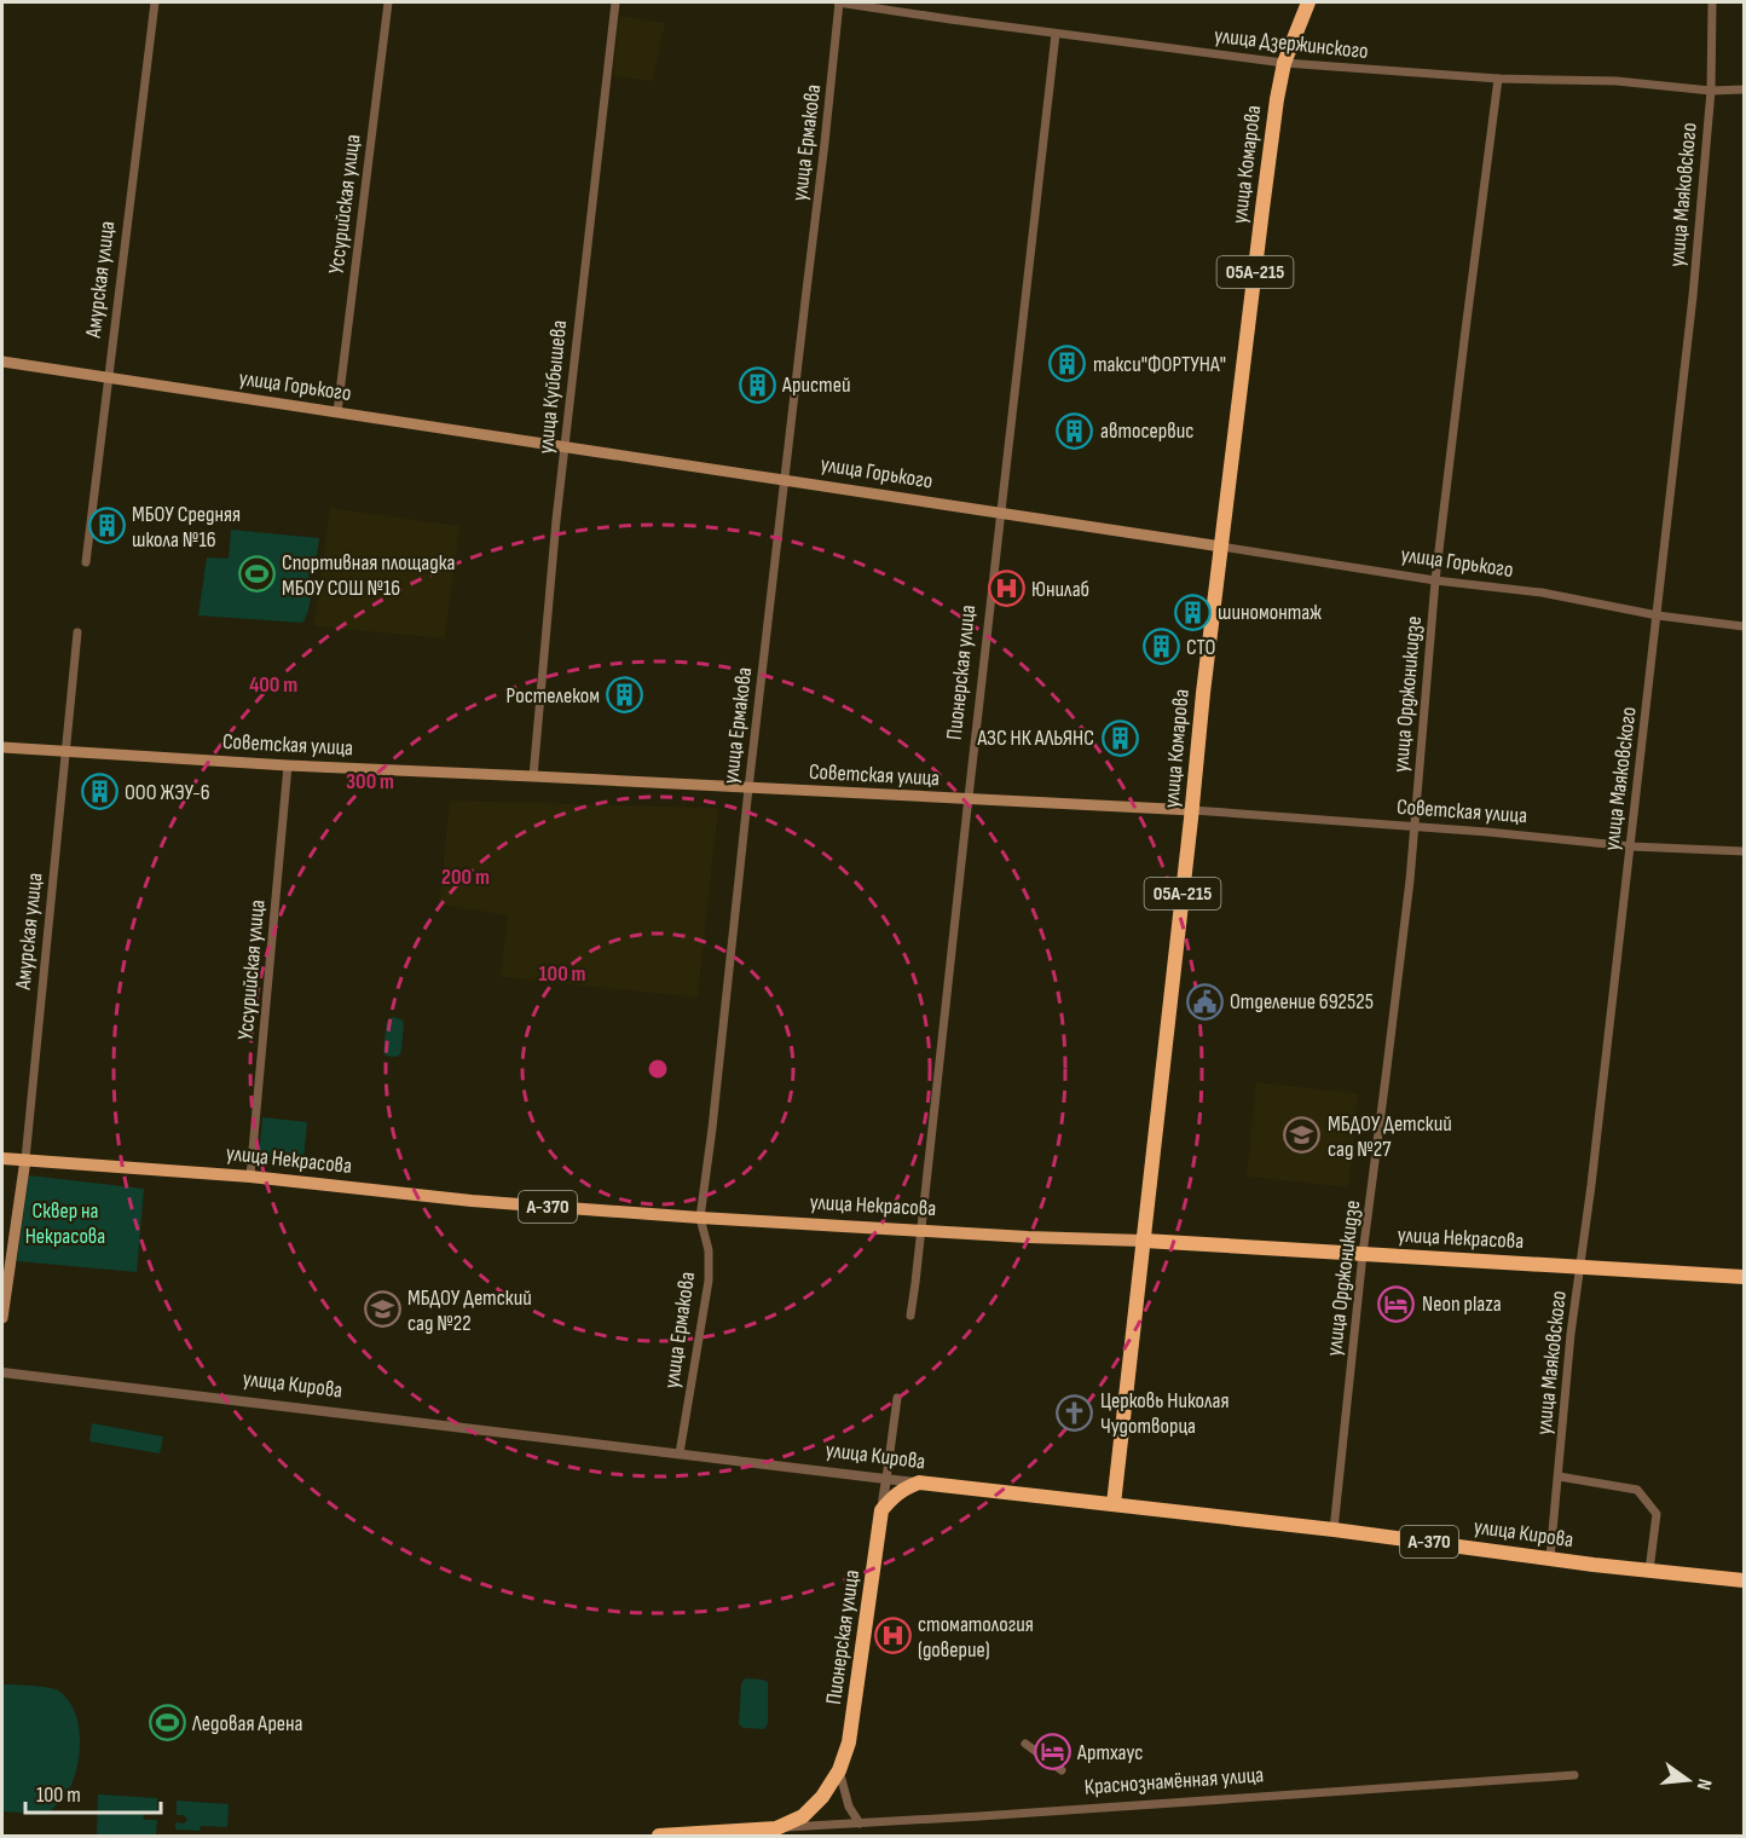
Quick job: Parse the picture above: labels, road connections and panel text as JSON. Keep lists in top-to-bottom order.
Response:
{
  "streets": {
    "highway": [
      "улица Комарова",
      "05А-215",
      "Пионерская улица",
      "улица Некрасова",
      "А-370",
      "улица Кирова",
      "Краснознамённая улица"
    ],
    "main road": ["Амурская улица", "улица Горького", "Советская улица"],
    "street": [
      "улица Дзержинского",
      "улица Ермакова",
      "улица Маяковского",
      "Уссурийская улица",
      "улица Куйбышева",
      "улица Орджоникидзе"
    ]
  },
  "crossings": [
    ["улица Дзержинского", "улица Ермакова"],
    ["улица Дзержинского", "улица Комарова"],
    ["улица Дзержинского", "улица Маяковского"],
    ["улица Дзержинского", "Пионерская улица"],
    ["улица Дзержинского", "улица Орджоникидзе"],
    ["улица Ермакова", "улица Горького"],
    ["улица Ермакова", "Советская улица"],
    ["улица Ермакова", "улица Некрасова"],
    ["улица Ермакова", "улица Кирова"],
    ["улица Комарова", "улица Горького"],
    ["улица Комарова", "Советская улица"],
    ["улица Комарова", "улица Некрасова"],
    ["улица Комарова", "улица Кирова"],
    ["улица Маяковского", "улица Горького"],
    ["улица Маяковского", "Советская улица"],
    ["улица Маяковского", "улица Некрасова"],
    ["улица Маяковского", "улица Кирова"],
    ["Уссурийская улица", "улица Горького"],
    ["Уссурийская улица", "Советская улица"],
    ["Уссурийская улица", "улица Некрасова"],
    ["Амурская улица", "улица Горького"],
    ["Амурская улица", "Советская улица"],
    ["Амурская улица", "улица Некрасова"],
    ["улица Горького", "улица Куйбышева"],
    ["улица Горького", "Пионерская улица"],
    ["улица Горького", "улица Орджоникидзе"],
    ["улица Куйбышева", "Советская улица"],
    ["Пионерская улица", "Советская улица"],
    ["Пионерская улица", "улица Некрасова"],
    ["Пионерская улица", "улица Кирова"],
    ["Пионерская улица", "Краснознамённая улица"],
    ["улица Орджоникидзе", "Советская улица"],
    ["улица Орджоникидзе", "улица Некрасова"],
    ["улица Орджоникидзе", "улица Кирова"]
  ],
  "parks": ["Сквер на Некрасова"],
  "places": {
    "building": [
      "такси\"ФОРТУНА\"",
      "Аристей",
      "автосервис",
      "МБОУ Средняя школа №16",
      "шиномонтаж",
      "СТО",
      "Ростелеком",
      "АЗС НК АЛЬЯНС",
      "ООО ЖЭУ-6"
    ],
    "sports": ["Спортивная площадка МБОУ СОШ №16", "Ледовая Арена"],
    "hospital": ["Юнилаб", "стоматология (доверие)"],
    "public building": ["Отделение 692525"],
    "school or university": ["МБДОУ Детский сад №27", "МБДОУ Детский сад №22"],
    "hotel": ["Neon plaza", "Артхаус"],
    "church": ["Церковь Николая Чудотворца"]
  },
  "scale_bar": "100 m",
  "north": "right",
  "rings": [
    "400 m",
    "300 m",
    "200 m",
    "100 m"
  ]
}
